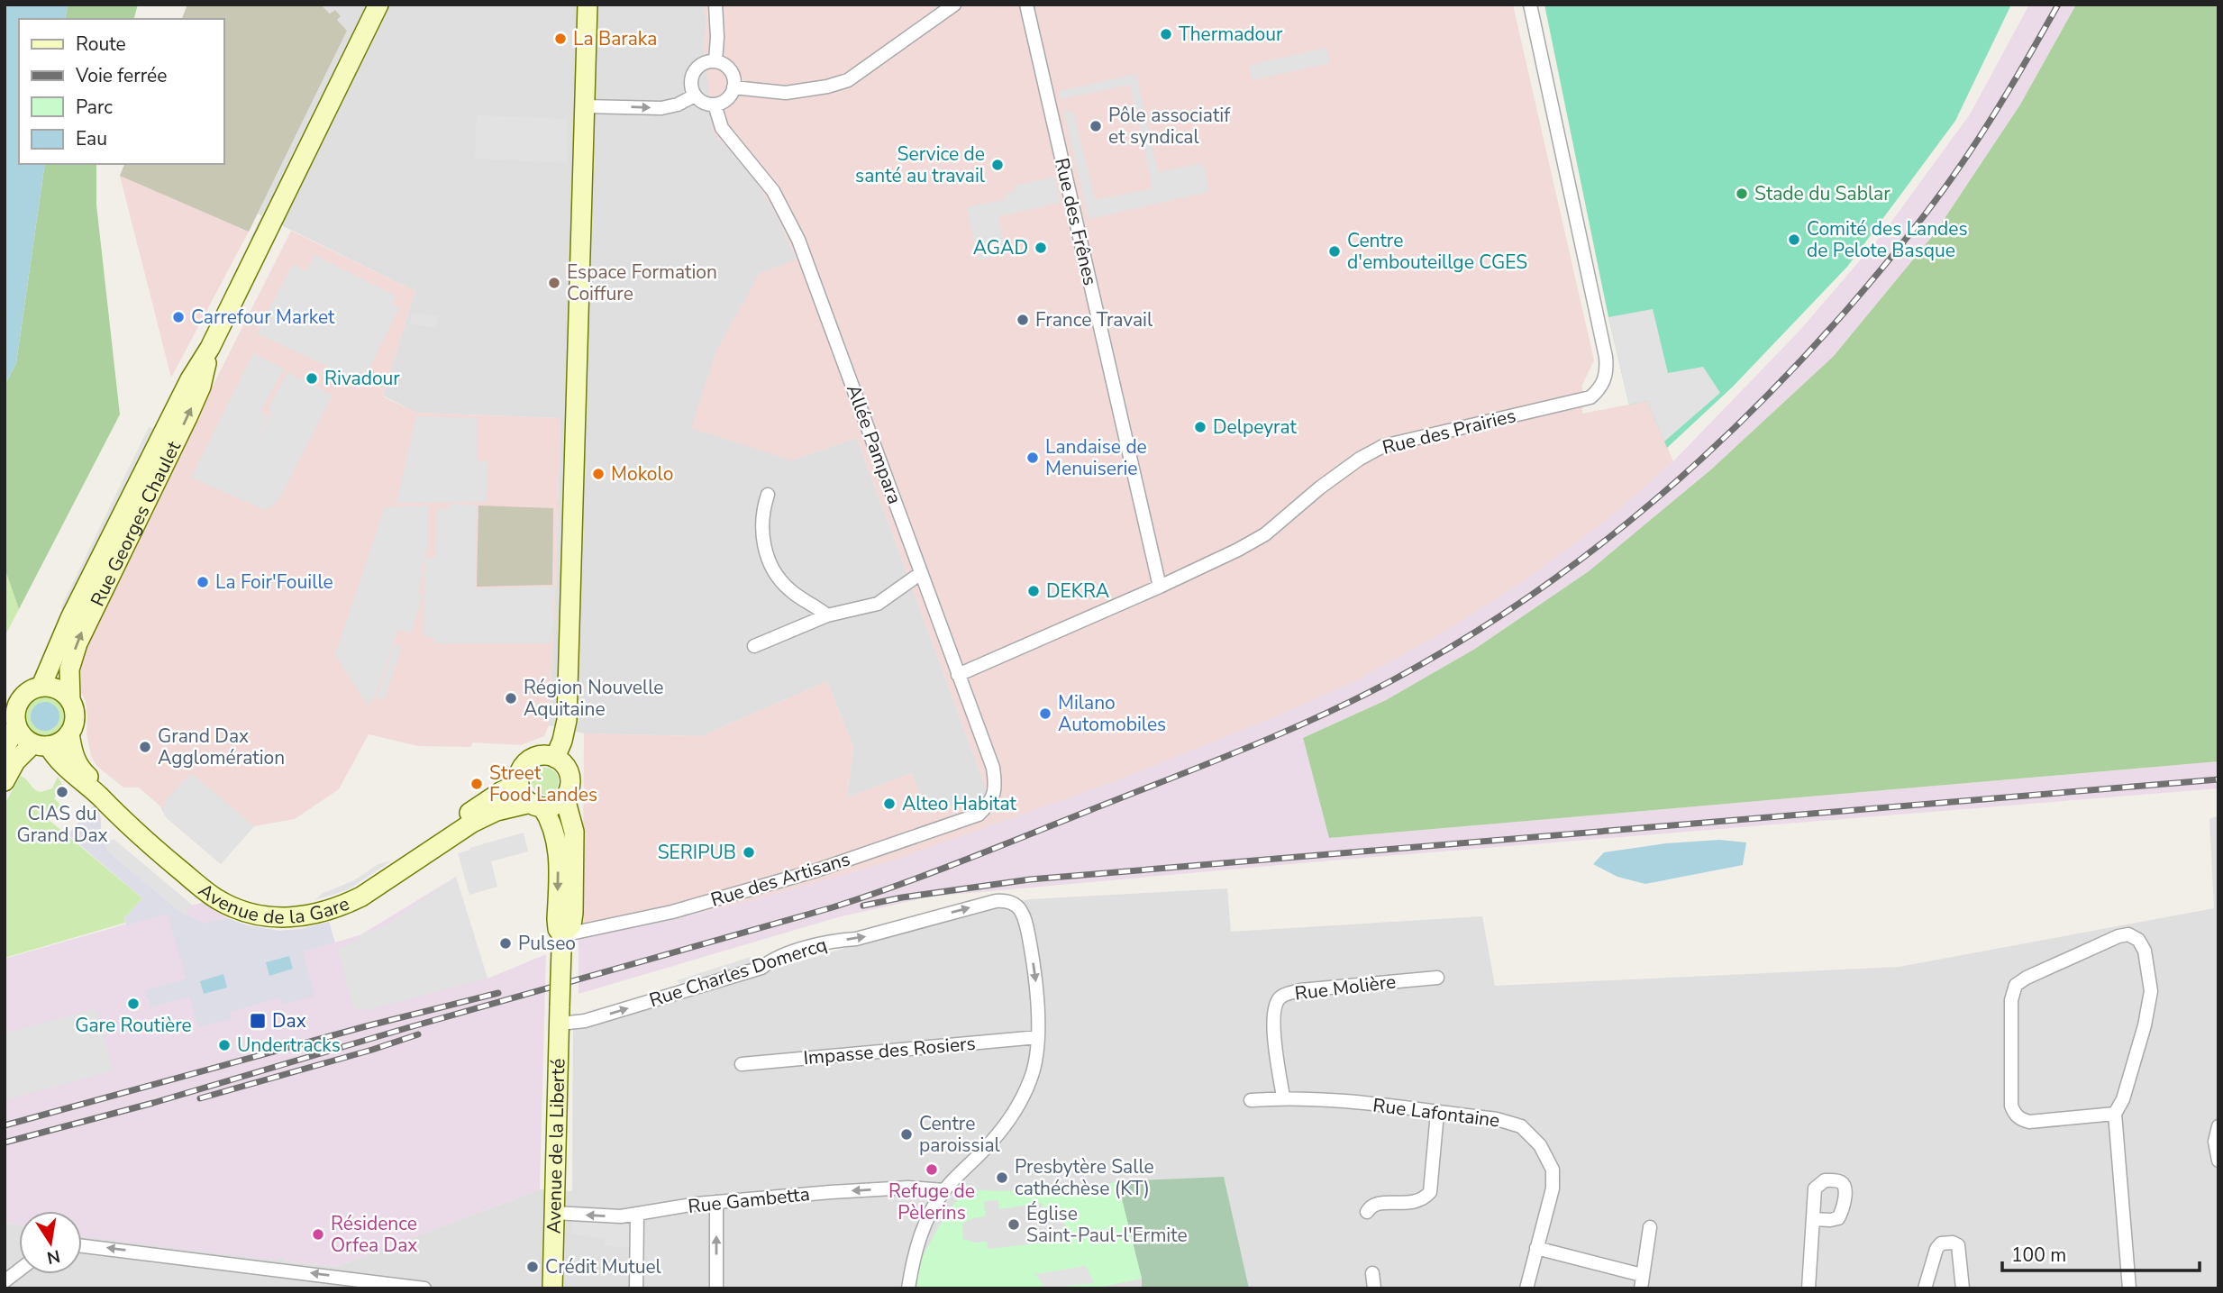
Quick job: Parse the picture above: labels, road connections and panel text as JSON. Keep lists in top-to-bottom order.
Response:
{
  "streets": {
    "main road": ["Rue Georges Chaulet", "Avenue de la Gare", "Avenue de la Liberté"],
    "street": [
      "Rue des Frênes",
      "Rue des Prairies",
      "Allée Pampara",
      "Rue des Artisans",
      "Rue Charles Domercq",
      "Rue Molière",
      "Impasse des Rosiers",
      "Rue Lafontaine",
      "Rue Gambetta"
    ]
  },
  "crossings": [
    ["Rue des Frênes", "Rue des Prairies"],
    ["Rue des Prairies", "Allée Pampara"],
    ["Allée Pampara", "Rue des Artisans"],
    ["Rue Georges Chaulet", "Avenue de la Gare"],
    ["Rue des Artisans", "Avenue de la Liberté"],
    ["Rue Charles Domercq", "Impasse des Rosiers"],
    ["Rue Charles Domercq", "Avenue de la Liberté"],
    ["Rue Molière", "Rue Lafontaine"],
    ["Avenue de la Liberté", "Rue Gambetta"]
  ],
  "one_way": ["Rue Gambetta"],
  "places": {
    "other": [
      "Thermadour",
      "La Baraka",
      "Pôle associatif et syndical",
      "Service de santé au travail",
      "Stade du Sablar",
      "Comité des Landes de Pelote Basque",
      "AGAD",
      "Centre d'embouteillge CGES",
      "Espace Formation Coiffure",
      "Carrefour Market",
      "France Travail",
      "Rivadour",
      "Delpeyrat",
      "Landaise de Menuiserie",
      "Mokolo",
      "La Foir'Fouille",
      "DEKRA",
      "Région Nouvelle Aquitaine",
      "Milano Automobiles",
      "Grand Dax Agglomération",
      "Street Food Landes",
      "CIAS du Grand Dax",
      "Alteo Habitat",
      "SERIPUB",
      "Pulseo",
      "Gare Routière",
      "Undertracks",
      "Centre paroissial",
      "Refuge de Pèlerins",
      "Presbytère Salle cathéchèse (KT)",
      "Église Saint-Paul-l'Ermite",
      "Résidence Orfea Dax",
      "Crédit Mutuel"
    ],
    "transit": ["Dax"]
  },
  "legend": [
    "Route",
    "Voie ferrée",
    "Parc",
    "Eau"
  ],
  "scale_bar": "100 m",
  "north": "bottom"
}
